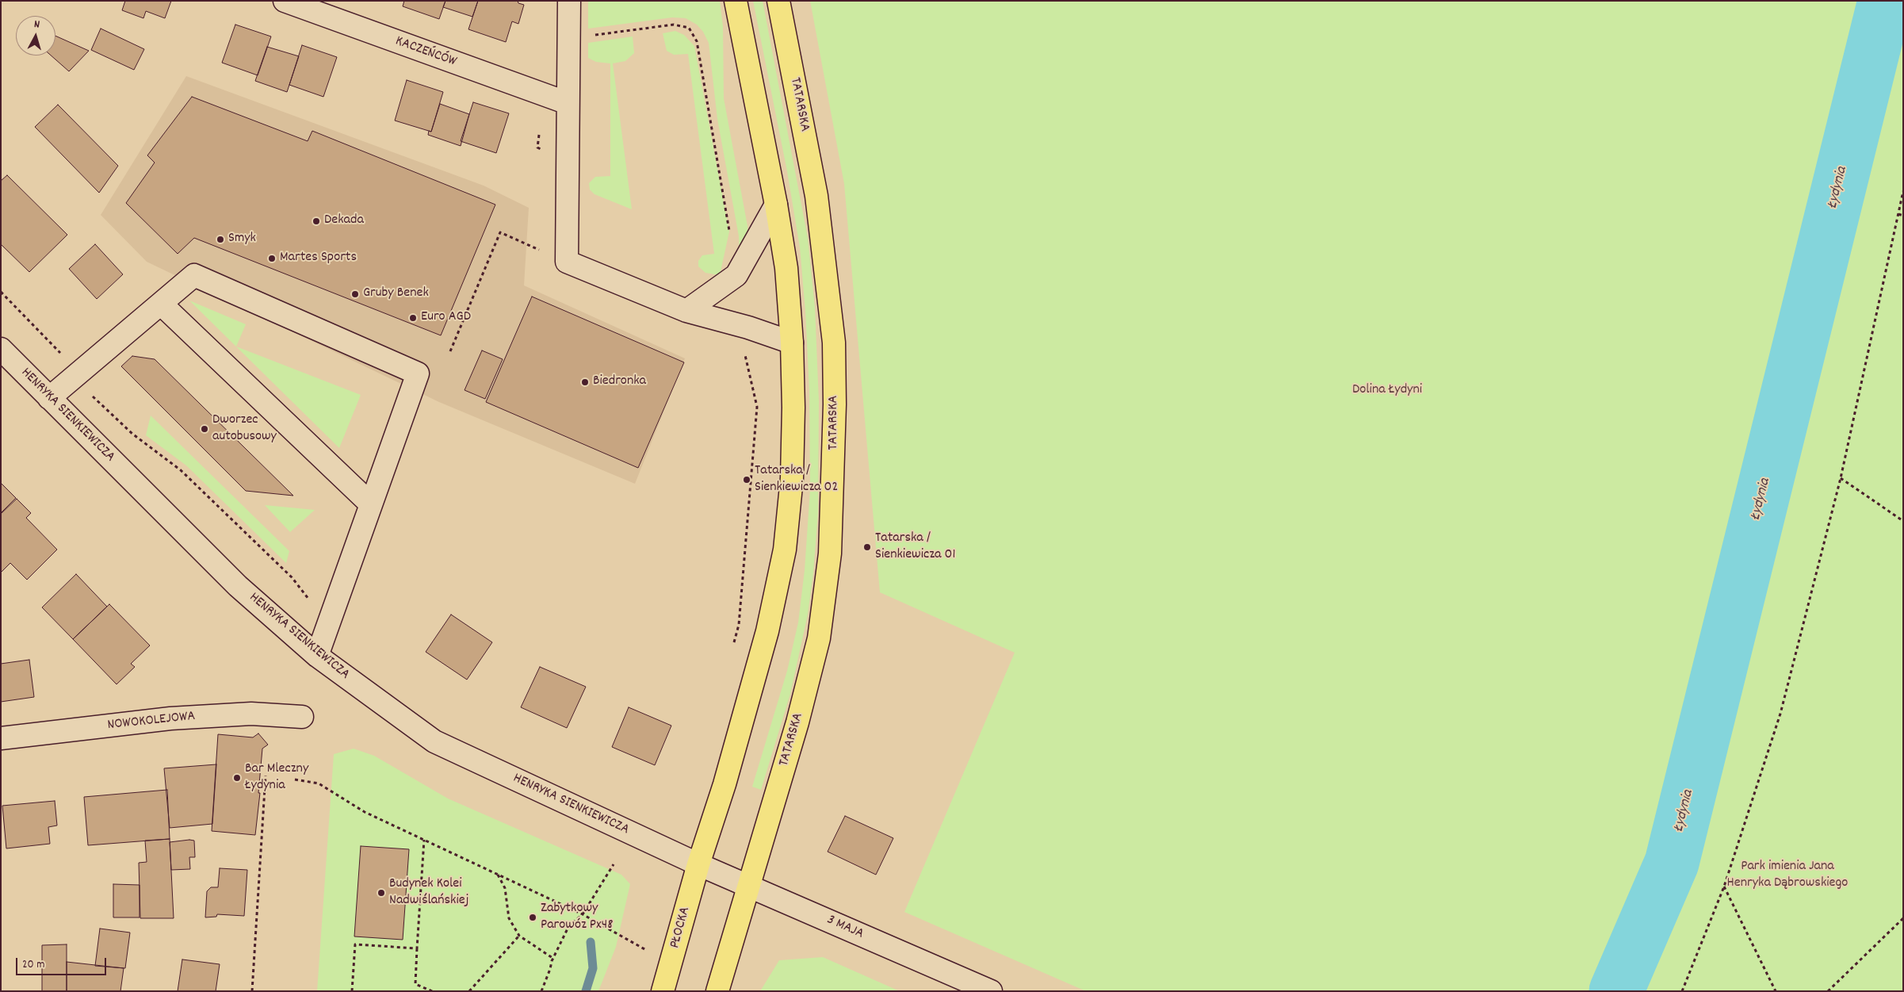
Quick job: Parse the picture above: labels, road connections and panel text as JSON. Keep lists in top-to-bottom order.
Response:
{
  "streets": {
    "main road": ["TATARSKA", "PŁOCKA"],
    "street": [
      "KACZEŃCÓW",
      "HENRYKA SIENKIEWICZA",
      "NOWOKOLEJOWA",
      "3 MAJA"
    ]
  },
  "crossings": [
    ["TATARSKA", "3 MAJA"],
    ["HENRYKA SIENKIEWICZA", "PŁOCKA"],
    ["HENRYKA SIENKIEWICZA", "3 MAJA"],
    ["PŁOCKA", "3 MAJA"]
  ],
  "water": ["Łydynia"],
  "parks": ["Dolina Łydyni", "Park imienia Jana Henryka Dąbrowskiego"],
  "places": [
    "Dekada",
    "Smyk",
    "Martes Sports",
    "Gruby Benek",
    "Euro AGD",
    "Biedronka",
    "Dworzec autobusowy",
    "Tatarska / Sienkiewicza 02",
    "Tatarska / Sienkiewicza 01",
    "Bar Mleczny Łydynia",
    "Budynek Kolei Nadwiślańskiej",
    "Zabytkowy Parowóz Px48"
  ],
  "scale_bar": "20 m",
  "north": "top"
}
